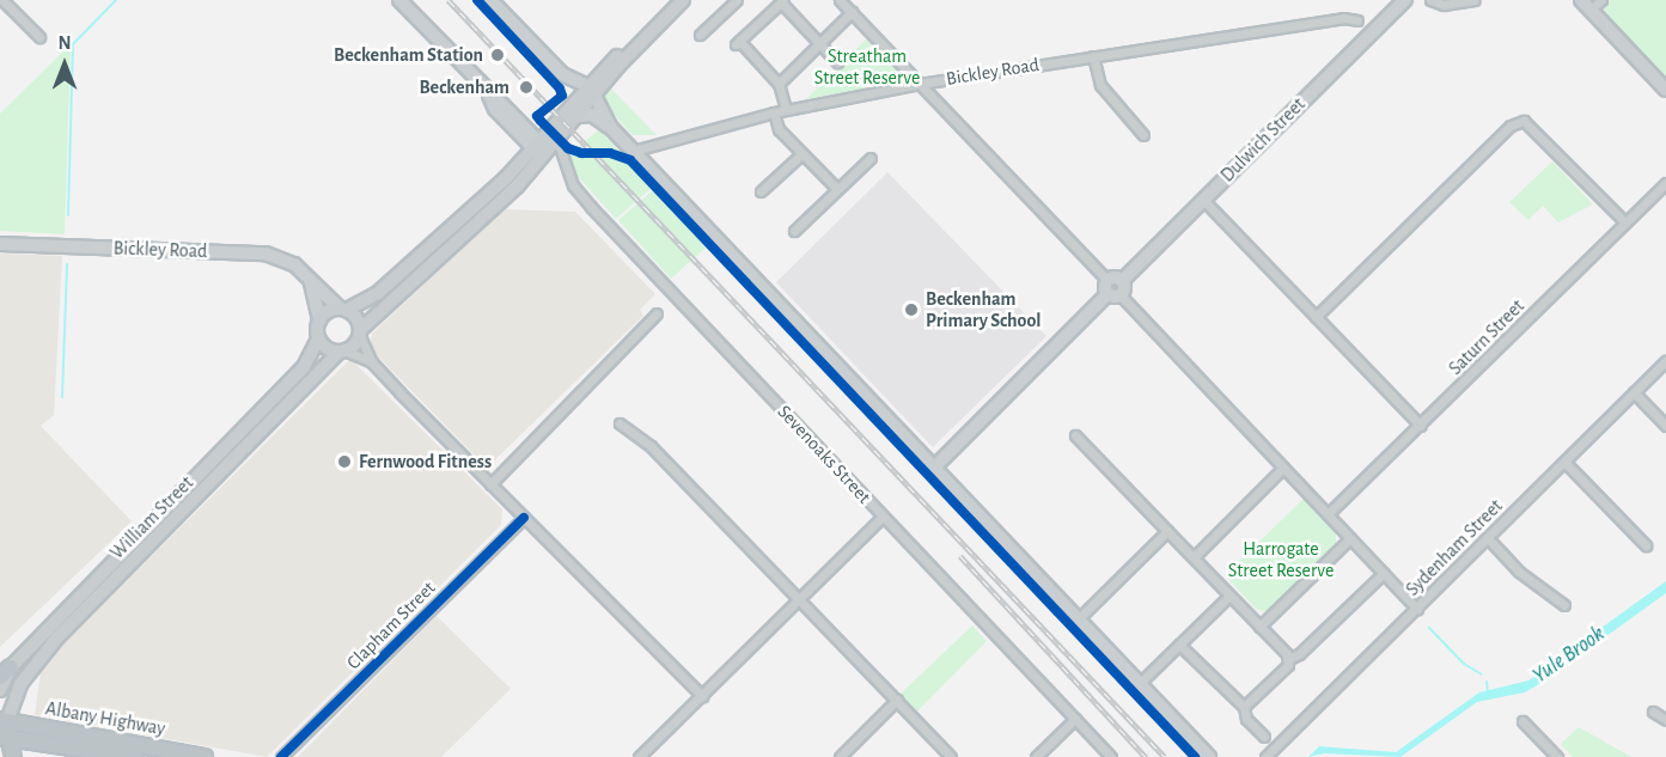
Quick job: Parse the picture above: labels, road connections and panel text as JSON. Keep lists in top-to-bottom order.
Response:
{
  "streets": {
    "highway": ["Albany Highway"],
    "main road": ["William Street"],
    "street": [
      "Bickley Road",
      "Dulwich Street",
      "Saturn Street",
      "Sevenoaks Street",
      "Sydenham Street",
      "Clapham Street"
    ]
  },
  "crossings": [
    ["Bickley Road", "William Street"],
    ["William Street", "Albany Highway"]
  ],
  "water": ["Yule Brook"],
  "parks": ["Streatham Street Reserve", "Harrogate Street Reserve"],
  "places": [
    "Beckenham Station",
    "Beckenham",
    "Beckenham Primary School",
    "Fernwood Fitness"
  ],
  "north": "top"
}
